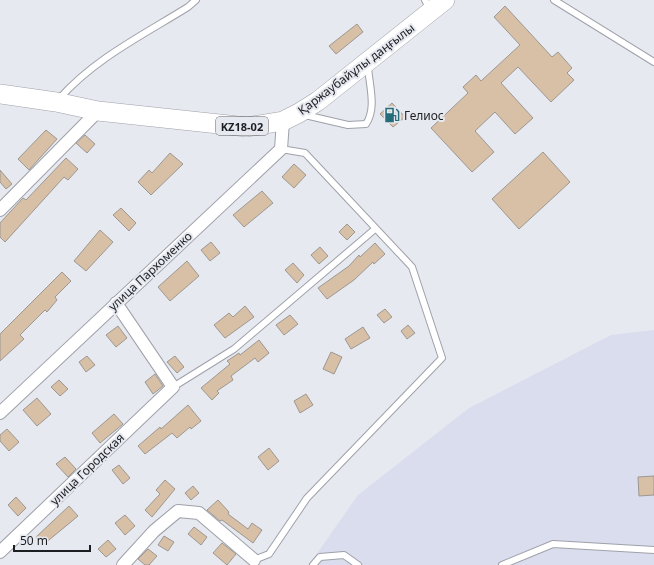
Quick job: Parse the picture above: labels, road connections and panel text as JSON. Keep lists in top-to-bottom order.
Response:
{
  "streets": {
    "highway": ["Қаржаубайұлы даңғылы", "KZ18-02"],
    "street": ["улица Пархоменко", "улица Городская"]
  },
  "places": {
    "fuel station": ["Гелиос"]
  },
  "scale_bar": "50 m"
}
